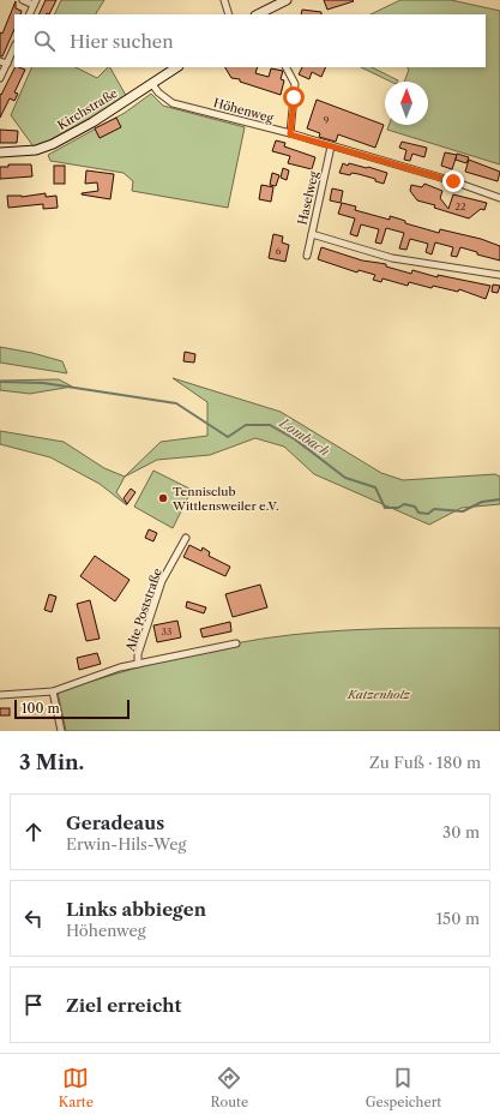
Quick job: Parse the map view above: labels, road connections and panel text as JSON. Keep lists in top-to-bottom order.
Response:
{
  "streets": {
    "street": [
      "Kirchstraße",
      "Höhenweg",
      "Haselweg",
      "Alte Poststraße"
    ]
  },
  "crossings": [
    ["Kirchstraße", "Höhenweg"],
    ["Höhenweg", "Haselweg"]
  ],
  "water": ["Lombach"],
  "parks": ["Katzenholz"],
  "places": ["Tennisclub Wittlensweiler e.V."],
  "house_numbers": [
    "9",
    "22",
    "6",
    "33"
  ],
  "scale_bar": "100 m",
  "north": "top",
  "page": {
    "search": "Hier suchen",
    "scale": "100 m",
    "heading": ["3 Min.", "Zu Fuß · 180 m"],
    "list": [
      ["Geradeaus", "Erwin-Hils-Weg", "30 m"],
      ["Links abbiegen", "Höhenweg", "150 m"],
      "Ziel erreicht"
    ],
    "nav": ["Karte", "Route", "Gespeichert"]
  }
}
